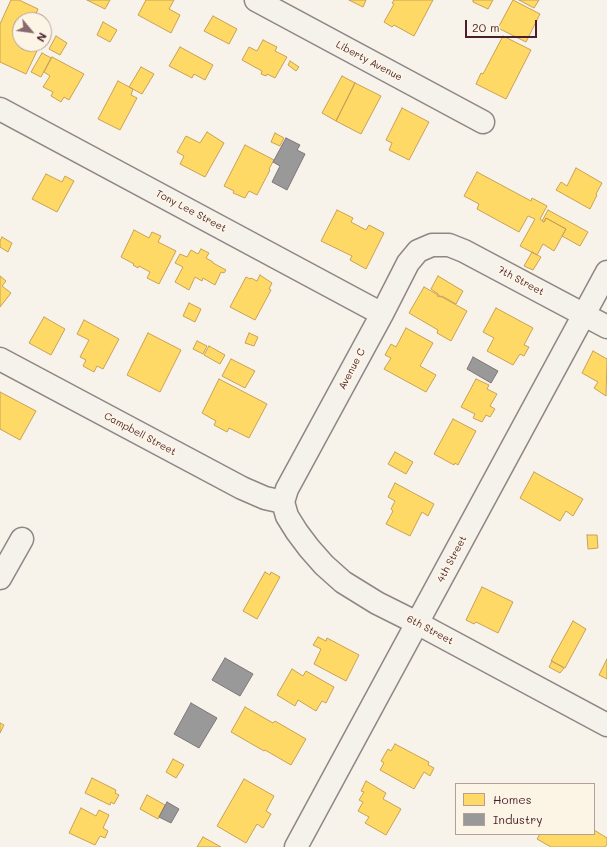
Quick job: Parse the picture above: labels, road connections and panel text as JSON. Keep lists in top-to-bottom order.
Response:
{
  "streets": {
    "street": [
      "Liberty Avenue",
      "Tony Lee Street",
      "7th Street",
      "Avenue C",
      "Campbell Street",
      "4th Street",
      "6th Street"
    ]
  },
  "crossings": [
    ["Tony Lee Street", "Avenue C"],
    ["7th Street", "Avenue C"],
    ["7th Street", "4th Street"],
    ["Avenue C", "Campbell Street"],
    ["Avenue C", "6th Street"],
    ["Campbell Street", "6th Street"],
    ["4th Street", "6th Street"]
  ],
  "legend": ["Homes", "Industry"],
  "scale_bar": "20 m",
  "north": "bottom right"
}
